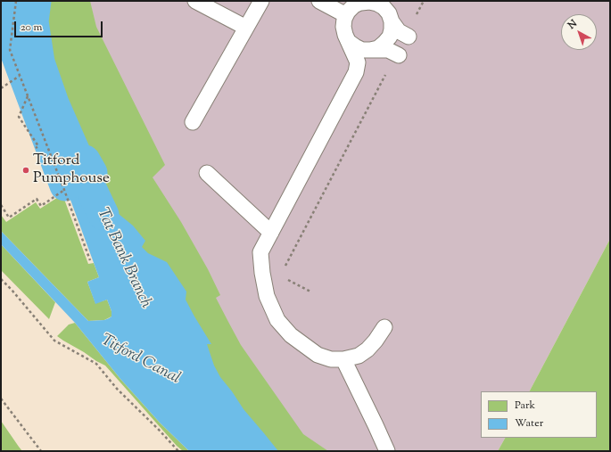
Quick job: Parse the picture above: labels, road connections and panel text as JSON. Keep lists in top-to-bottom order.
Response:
{
  "water": ["Tat Bank Branch", "Titford Canal"],
  "places": ["Titford Pumphouse"],
  "legend": ["Park", "Water"],
  "scale_bar": "20 m",
  "north": "top left"
}
